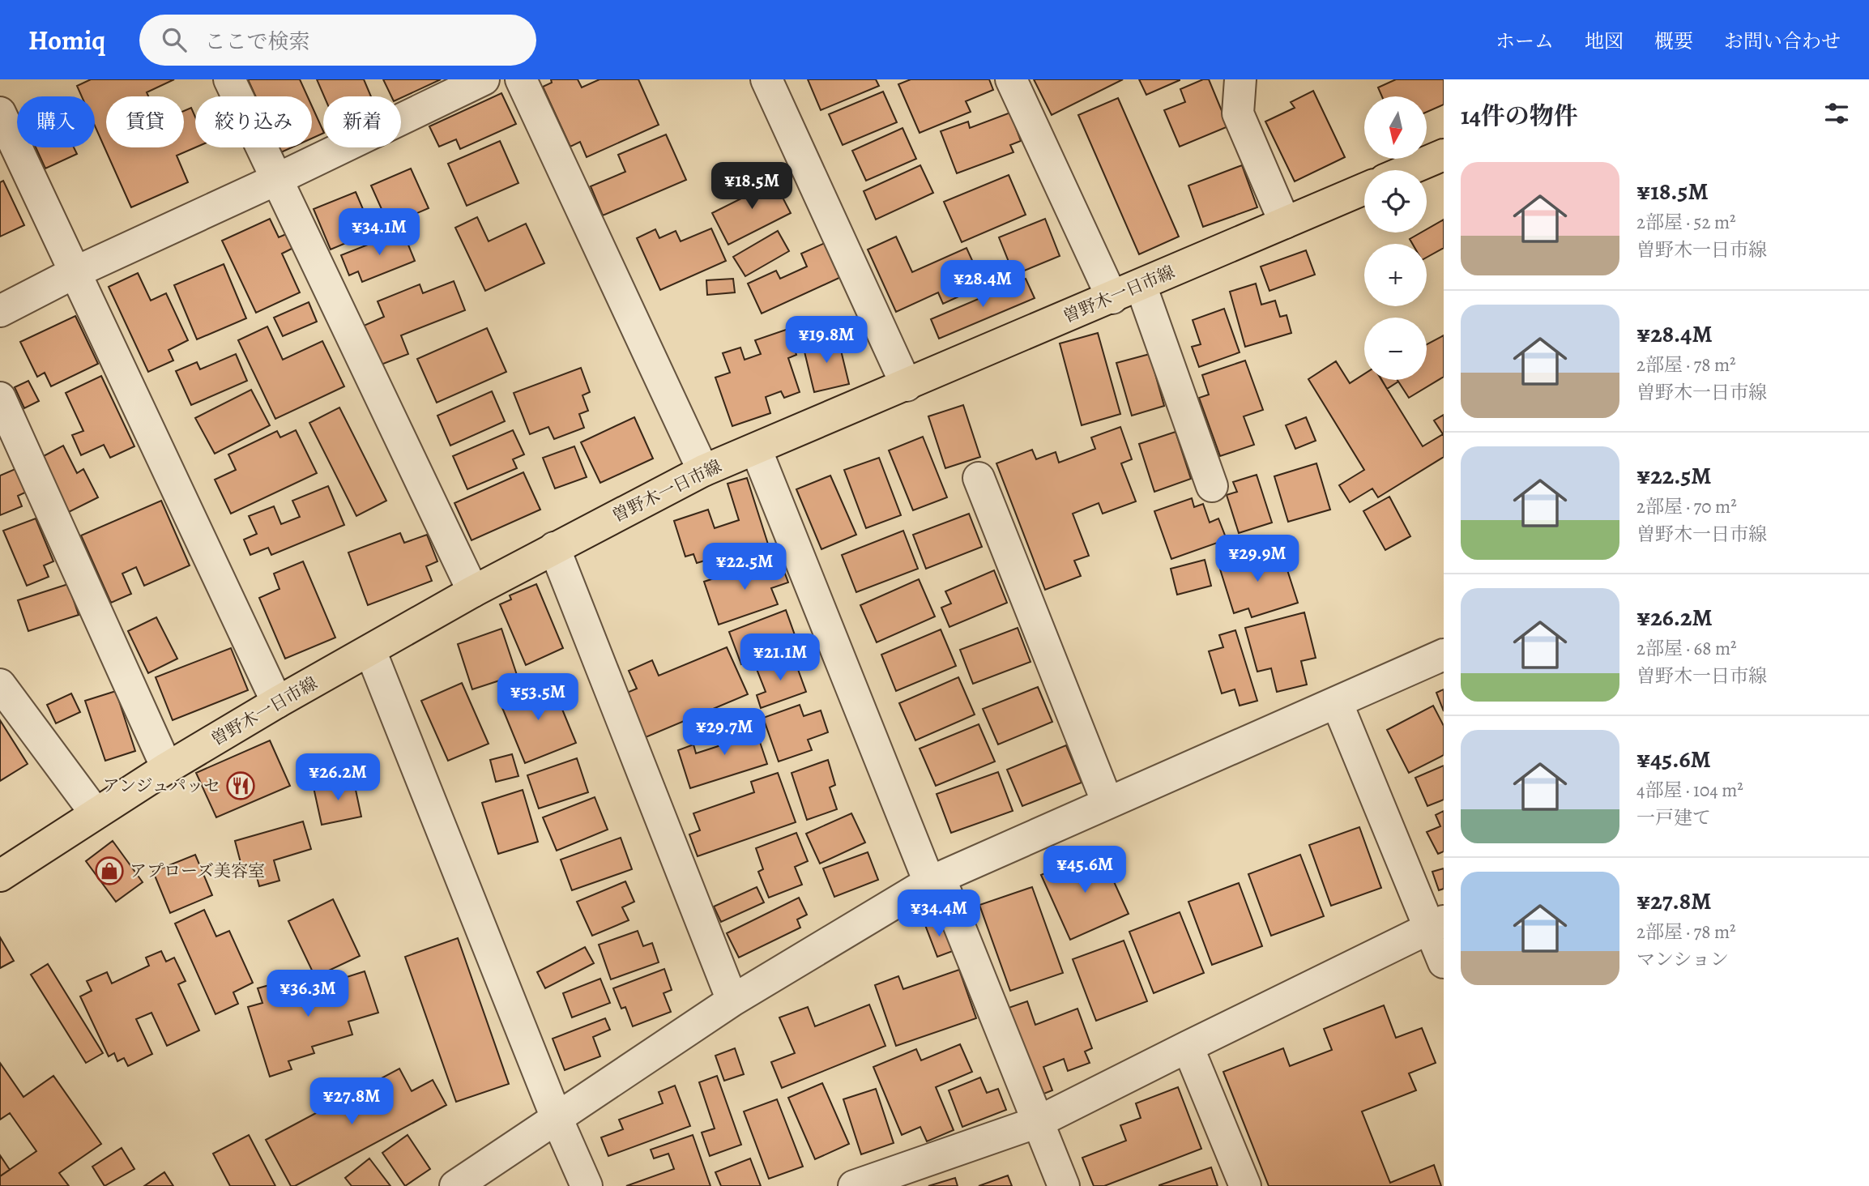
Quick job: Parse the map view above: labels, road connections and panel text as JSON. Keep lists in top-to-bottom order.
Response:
{
  "streets": {
    "main road": ["曽野木一日市線"]
  },
  "places": {
    "restaurant": ["アンジュパッセ"],
    "shop": ["アプローズ美容室"]
  },
  "north": "bottom",
  "page": {
    "header": "Homiq",
    "search": "ここで検索",
    "nav": [
      "ホーム",
      "地図",
      "概要",
      "お問い合わせ"
    ],
    "heading": "14件の物件",
    "map_buttons": ["+", "−"],
    "chip": [
      "購入",
      "賃貸",
      "絞り込み",
      "新着"
    ],
    "list": [
      {
        "name": "¥18.5M",
        "note": "2部屋 · 52 m² · 曽野木一日市線"
      },
      {
        "name": "¥28.4M",
        "note": "2部屋 · 78 m² · 曽野木一日市線"
      },
      {
        "name": "¥22.5M",
        "note": "2部屋 · 70 m² · 曽野木一日市線"
      },
      {
        "name": "¥26.2M",
        "note": "2部屋 · 68 m² · 曽野木一日市線"
      },
      {
        "name": "¥45.6M",
        "note": "4部屋 · 104 m² · 一戸建て"
      },
      {
        "name": "¥27.8M",
        "note": "2部屋 · 78 m² · マンション"
      }
    ],
    "price": [
      "¥18.5M",
      "¥34.1M",
      "¥28.4M",
      "¥19.8M",
      "¥29.9M",
      "¥22.5M",
      "¥21.1M",
      "¥53.5M",
      "¥29.7M",
      "¥26.2M",
      "¥45.6M",
      "¥34.4M",
      "¥36.3M",
      "¥27.8M"
    ]
  }
}
